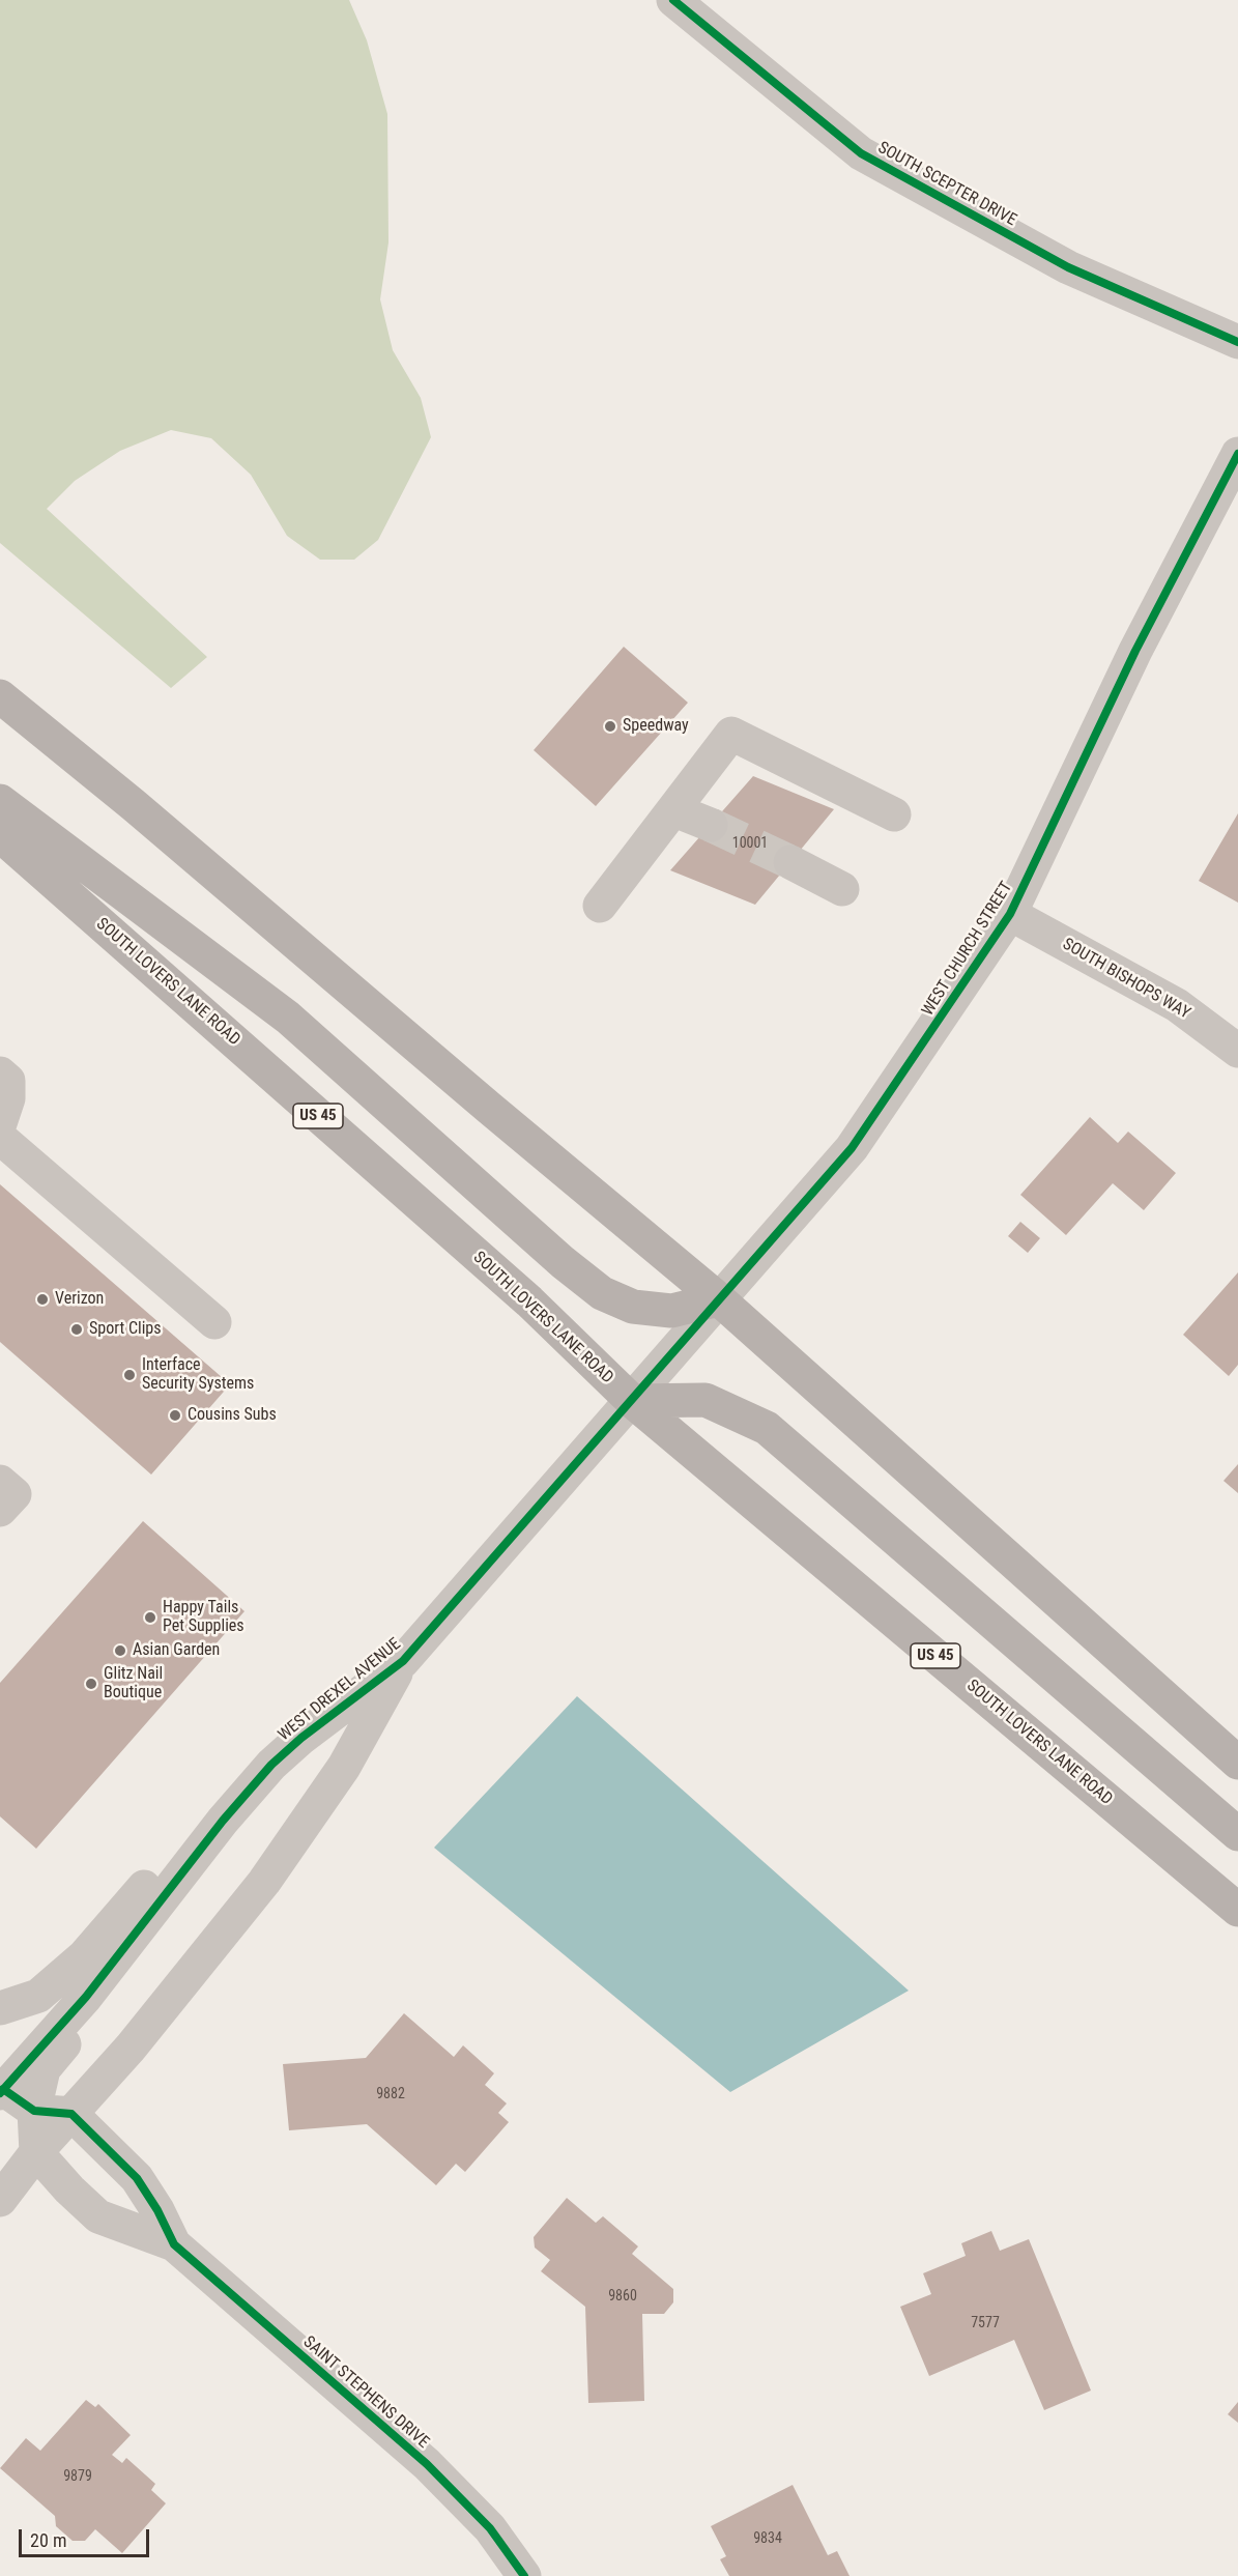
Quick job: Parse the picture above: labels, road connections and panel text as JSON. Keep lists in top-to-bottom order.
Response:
{
  "streets": {
    "main road": ["SOUTH LOVERS LANE ROAD", "US 45"],
    "street": [
      "SOUTH SCEPTER DRIVE",
      "WEST CHURCH STREET",
      "SOUTH BISHOPS WAY",
      "WEST DREXEL AVENUE",
      "SAINT STEPHENS DRIVE"
    ]
  },
  "crossings": [
    ["WEST CHURCH STREET", "SOUTH BISHOPS WAY"],
    ["WEST CHURCH STREET", "SOUTH LOVERS LANE ROAD"],
    ["WEST CHURCH STREET", "WEST DREXEL AVENUE"],
    ["SOUTH LOVERS LANE ROAD", "WEST DREXEL AVENUE"]
  ],
  "places": [
    "Speedway",
    "Verizon",
    "Sport Clips",
    "Interface Security Systems",
    "Cousins Subs",
    "Happy Tails Pet Supplies",
    "Asian Garden",
    "Glitz Nail Boutique"
  ],
  "house_numbers": [
    "10001",
    "9882",
    "9860",
    "7577",
    "9879",
    "9834"
  ],
  "scale_bar": "20 m"
}
